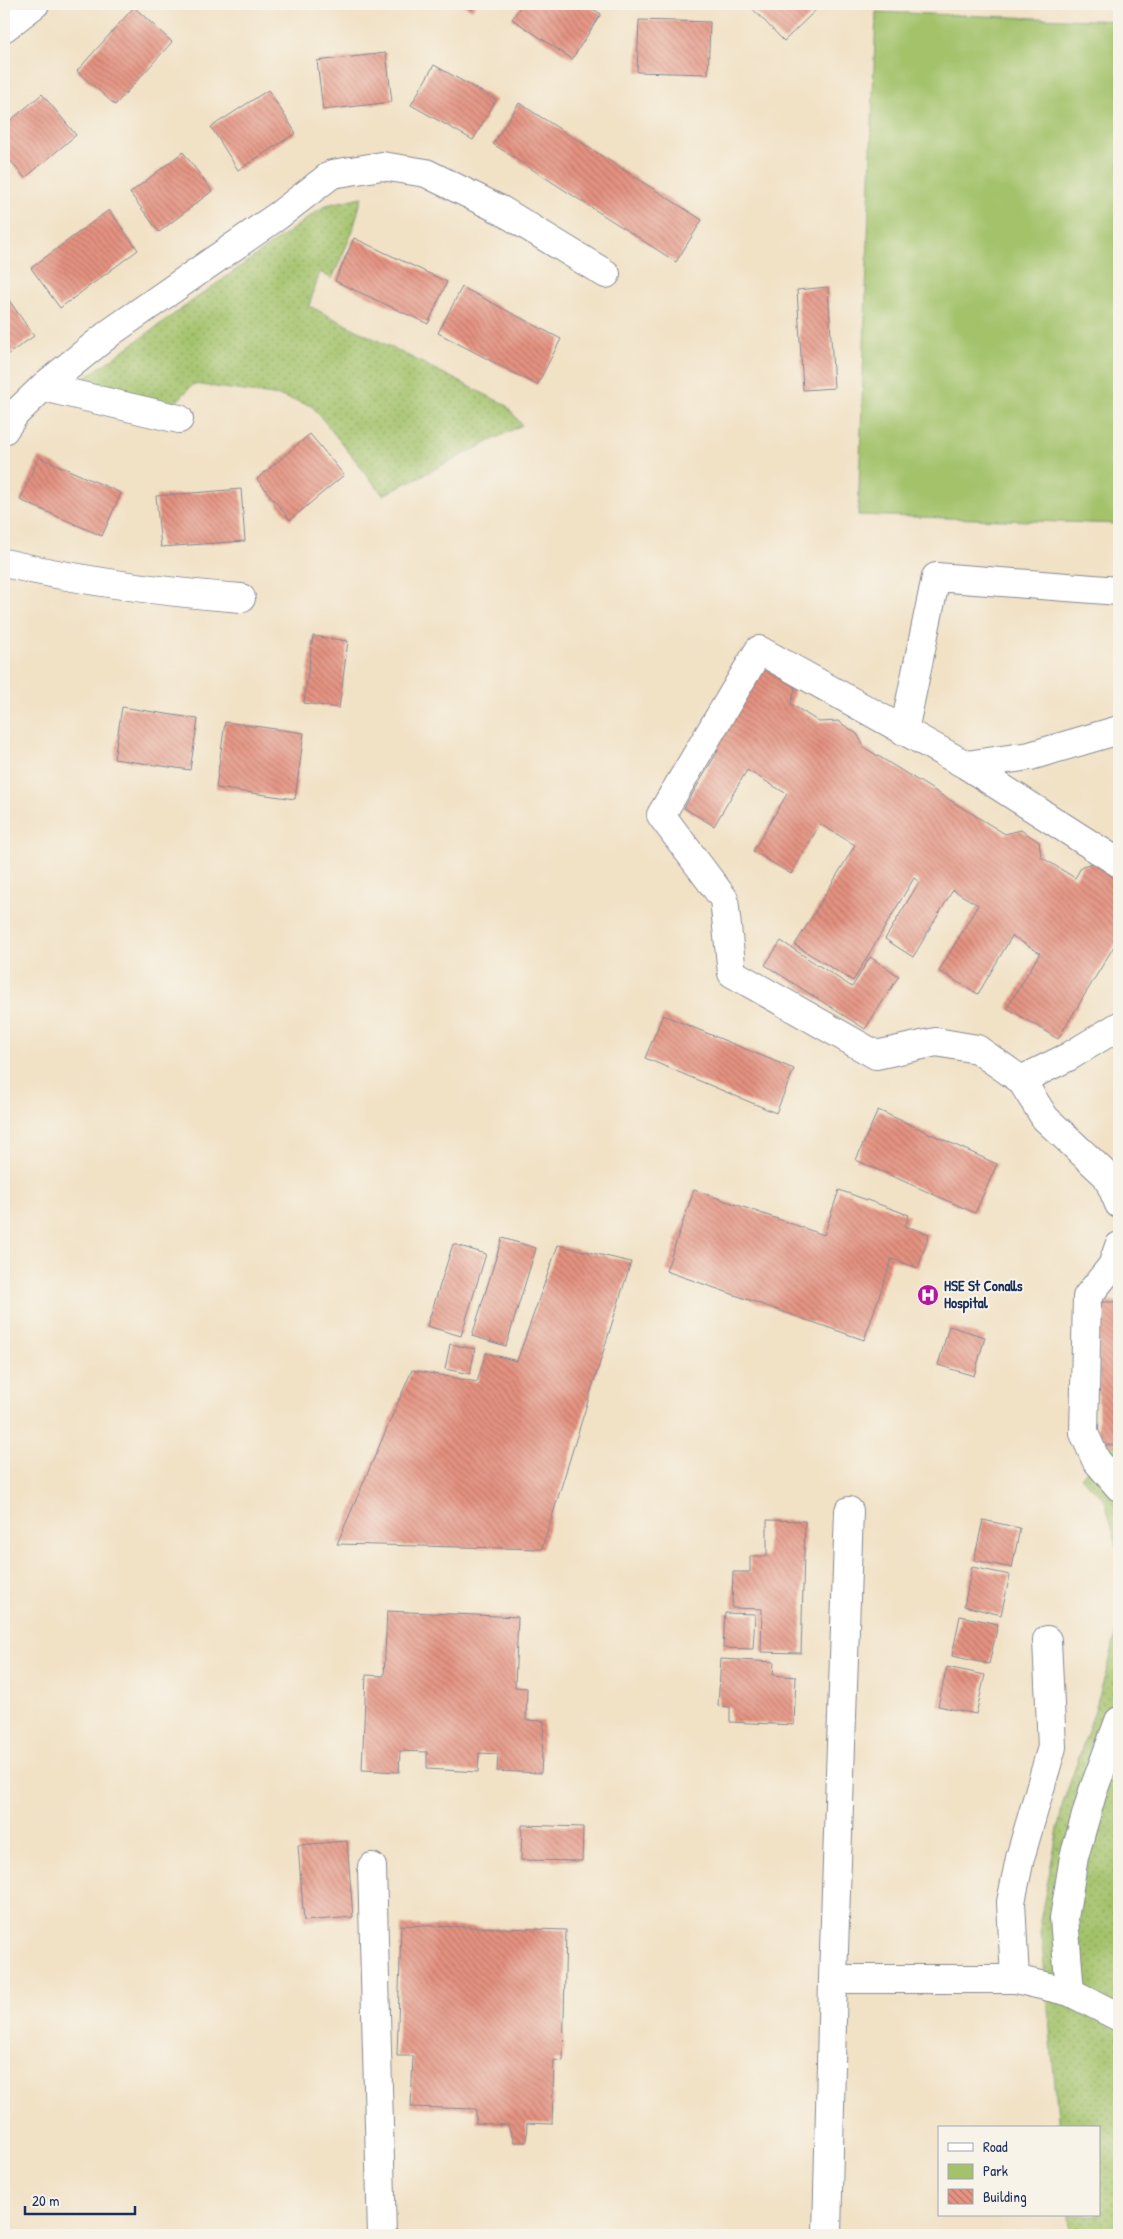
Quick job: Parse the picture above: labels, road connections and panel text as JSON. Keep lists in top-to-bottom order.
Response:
{
  "places": {
    "hospital": ["HSE St Conalls Hospital"]
  },
  "legend": ["Road", "Park", "Building"],
  "scale_bar": "20 m"
}
